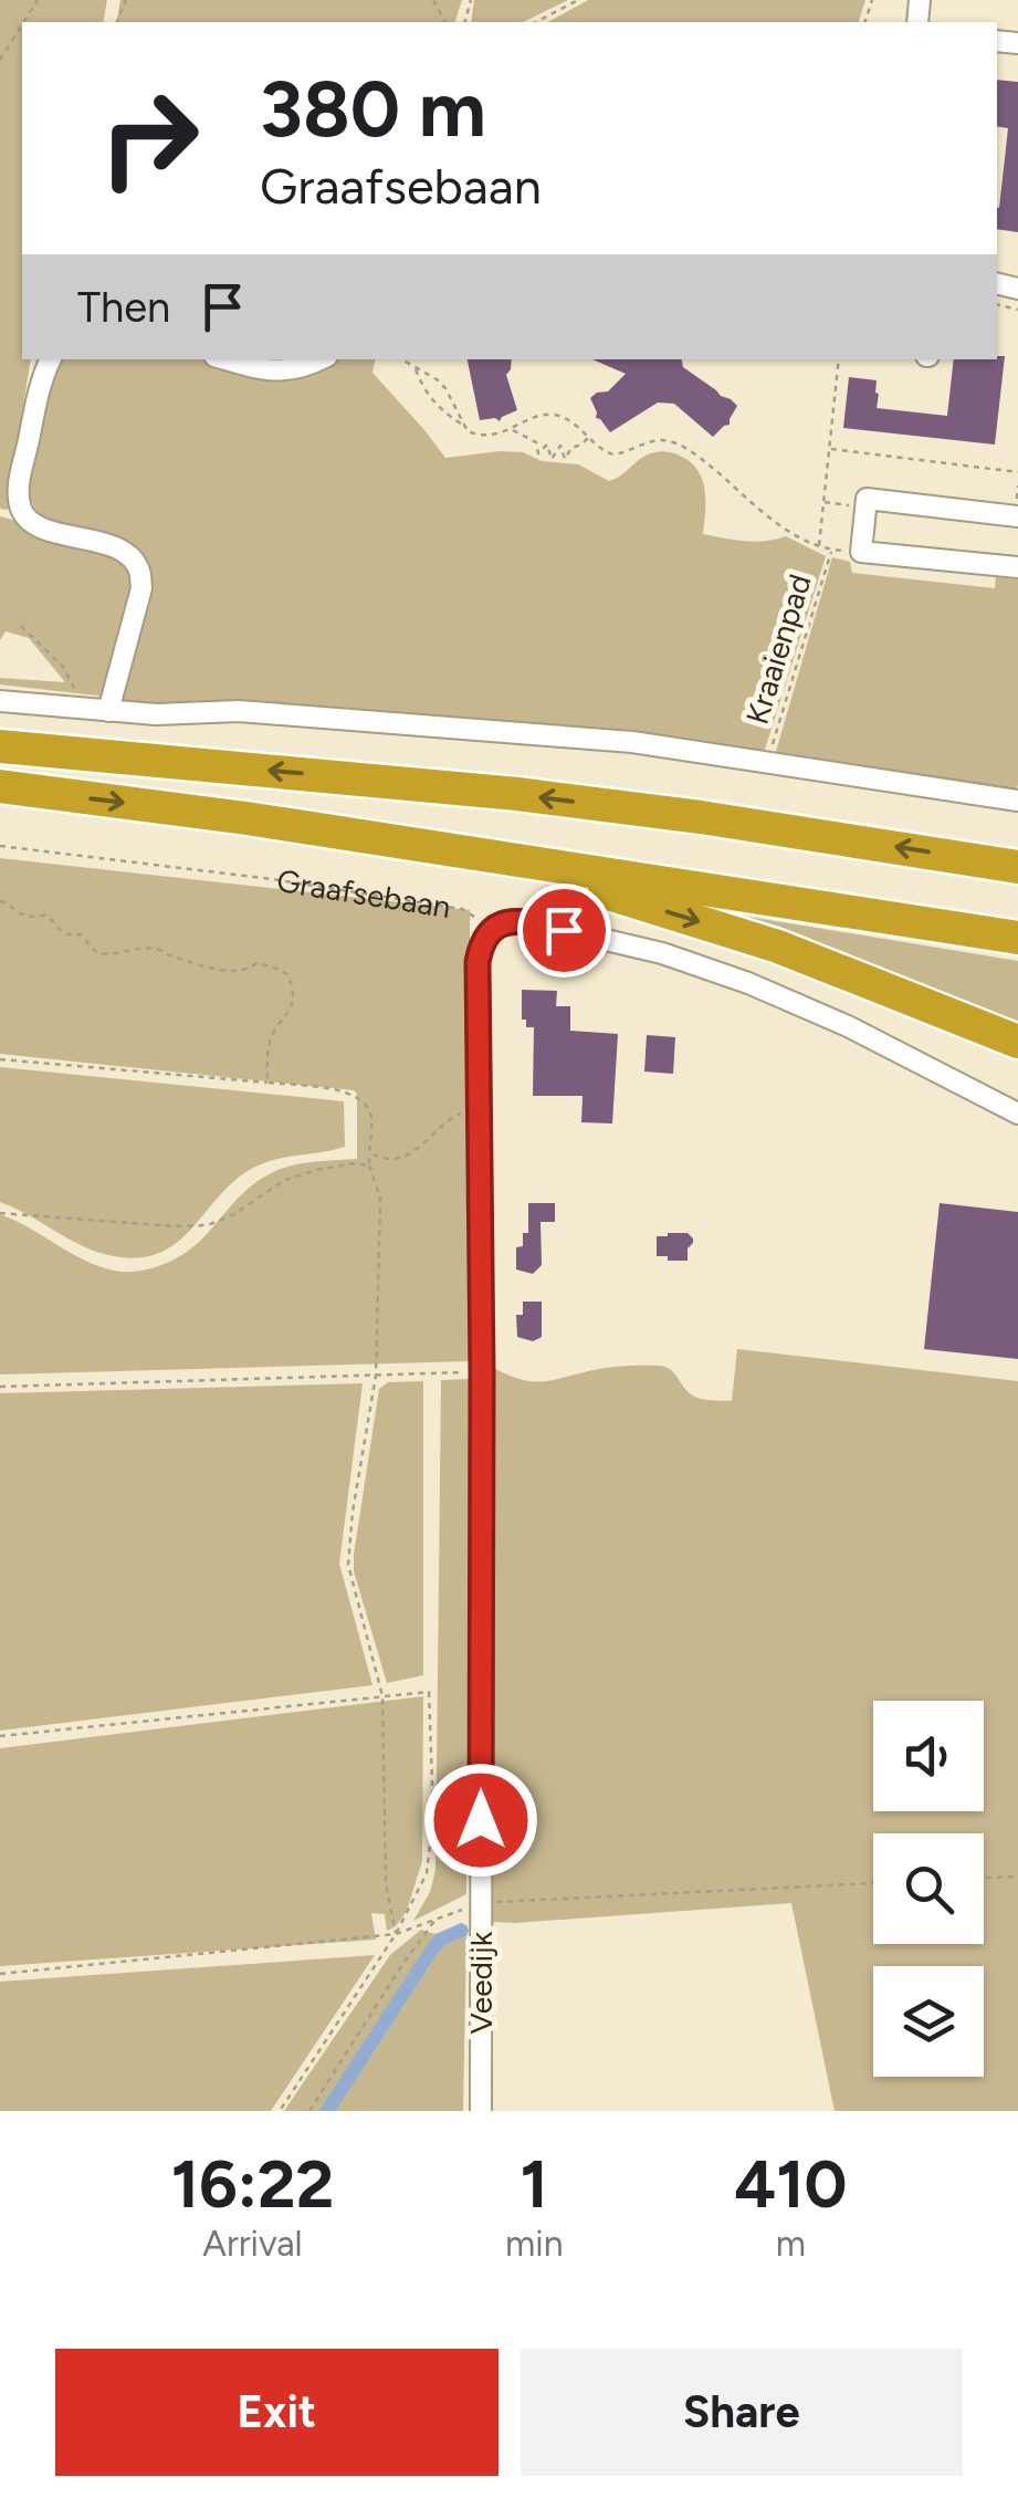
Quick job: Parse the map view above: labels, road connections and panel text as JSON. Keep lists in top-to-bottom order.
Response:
{
  "streets": {
    "highway": ["Graafsebaan"],
    "street": ["Veedijk"],
    "path": ["Kraaienpad"]
  },
  "crossings": [
    ["Graafsebaan", "Veedijk"]
  ],
  "page": {
    "turn": ["380 m", "Graafsebaan"],
    "then": "Then",
    "eta": [
      "16:22",
      "Arrival",
      "1",
      "min",
      "410",
      "m"
    ],
    "buttons": ["Exit", "Share"]
  }
}
